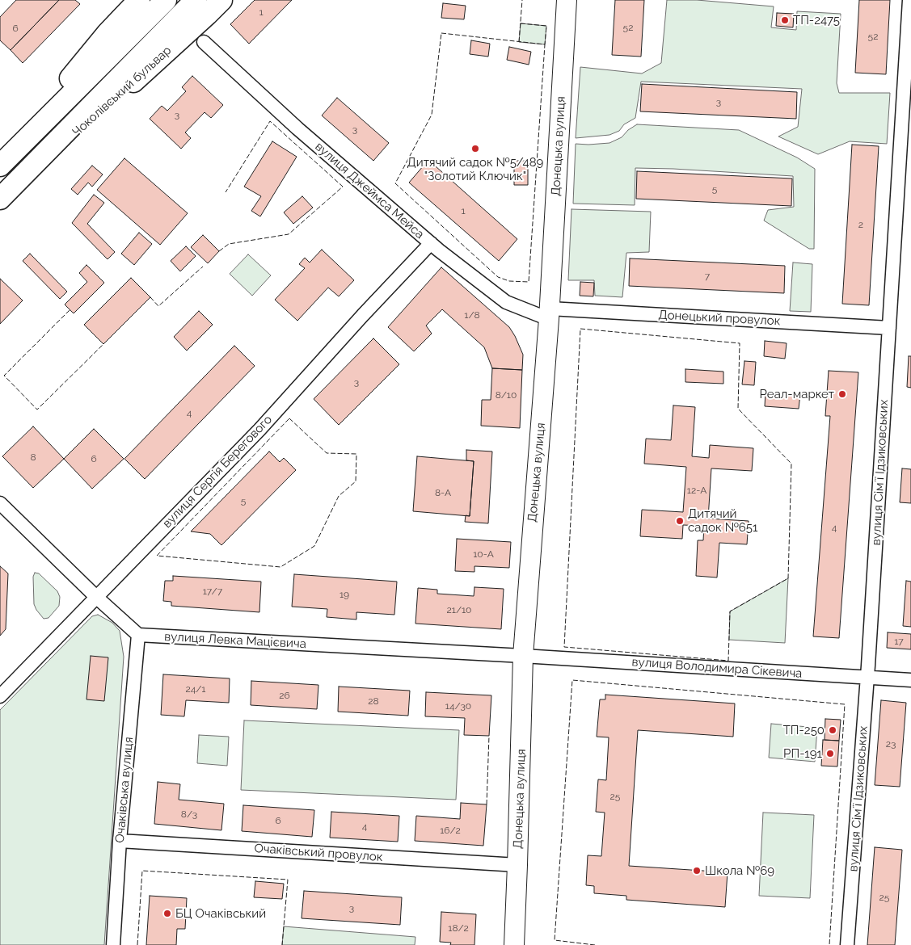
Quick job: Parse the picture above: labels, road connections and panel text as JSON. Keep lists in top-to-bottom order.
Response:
{
  "streets": {
    "main road": ["Чоколівський бульвар"],
    "street": [
      "Донецька вулиця",
      "вулиця Джеймса Мейса",
      "Донецький провулок",
      "вулиця Сергія Берегового",
      "вулиця Сімʼї Ідзиковських",
      "вулиця Левка Мацієвича",
      "вулиця Володимира Сікевича",
      "Очаківська вулиця",
      "Очаківський провулок"
    ]
  },
  "crossings": [
    ["Донецька вулиця", "вулиця Джеймса Мейса"],
    ["Донецька вулиця", "Донецький провулок"],
    ["Донецька вулиця", "вулиця Левка Мацієвича"],
    ["Донецька вулиця", "вулиця Володимира Сікевича"],
    ["Донецька вулиця", "Очаківський провулок"],
    ["вулиця Джеймса Мейса", "Донецький провулок"],
    ["вулиця Джеймса Мейса", "вулиця Сергія Берегового"],
    ["Донецький провулок", "вулиця Сімʼї Ідзиковських"],
    ["вулиця Сімʼї Ідзиковських", "вулиця Володимира Сікевича"],
    ["вулиця Левка Мацієвича", "вулиця Володимира Сікевича"],
    ["вулиця Левка Мацієвича", "Очаківська вулиця"],
    ["Очаківська вулиця", "Очаківський провулок"]
  ],
  "places": [
    "ТП-2475",
    "Дитячий садок №5/489 \"Золотий Ключик\"",
    "Реал-маркет",
    "Дитячий садок №651",
    "ТП-250",
    "РП-191",
    "Школа №69",
    "БЦ Очаківський"
  ],
  "house_numbers": [
    "1",
    "52",
    "6",
    "52",
    "3",
    "3",
    "3",
    "5",
    "1",
    "2",
    "7",
    "1/8",
    "3",
    "8/10",
    "4",
    "8",
    "6",
    "12-А",
    "8-А",
    "5",
    "4",
    "10-А",
    "17/7",
    "19",
    "21/10",
    "17",
    "24/1",
    "26",
    "28",
    "14/30",
    "23",
    "25",
    "8/3",
    "6",
    "4",
    "16/2",
    "25",
    "3",
    "18/2"
  ]
}
